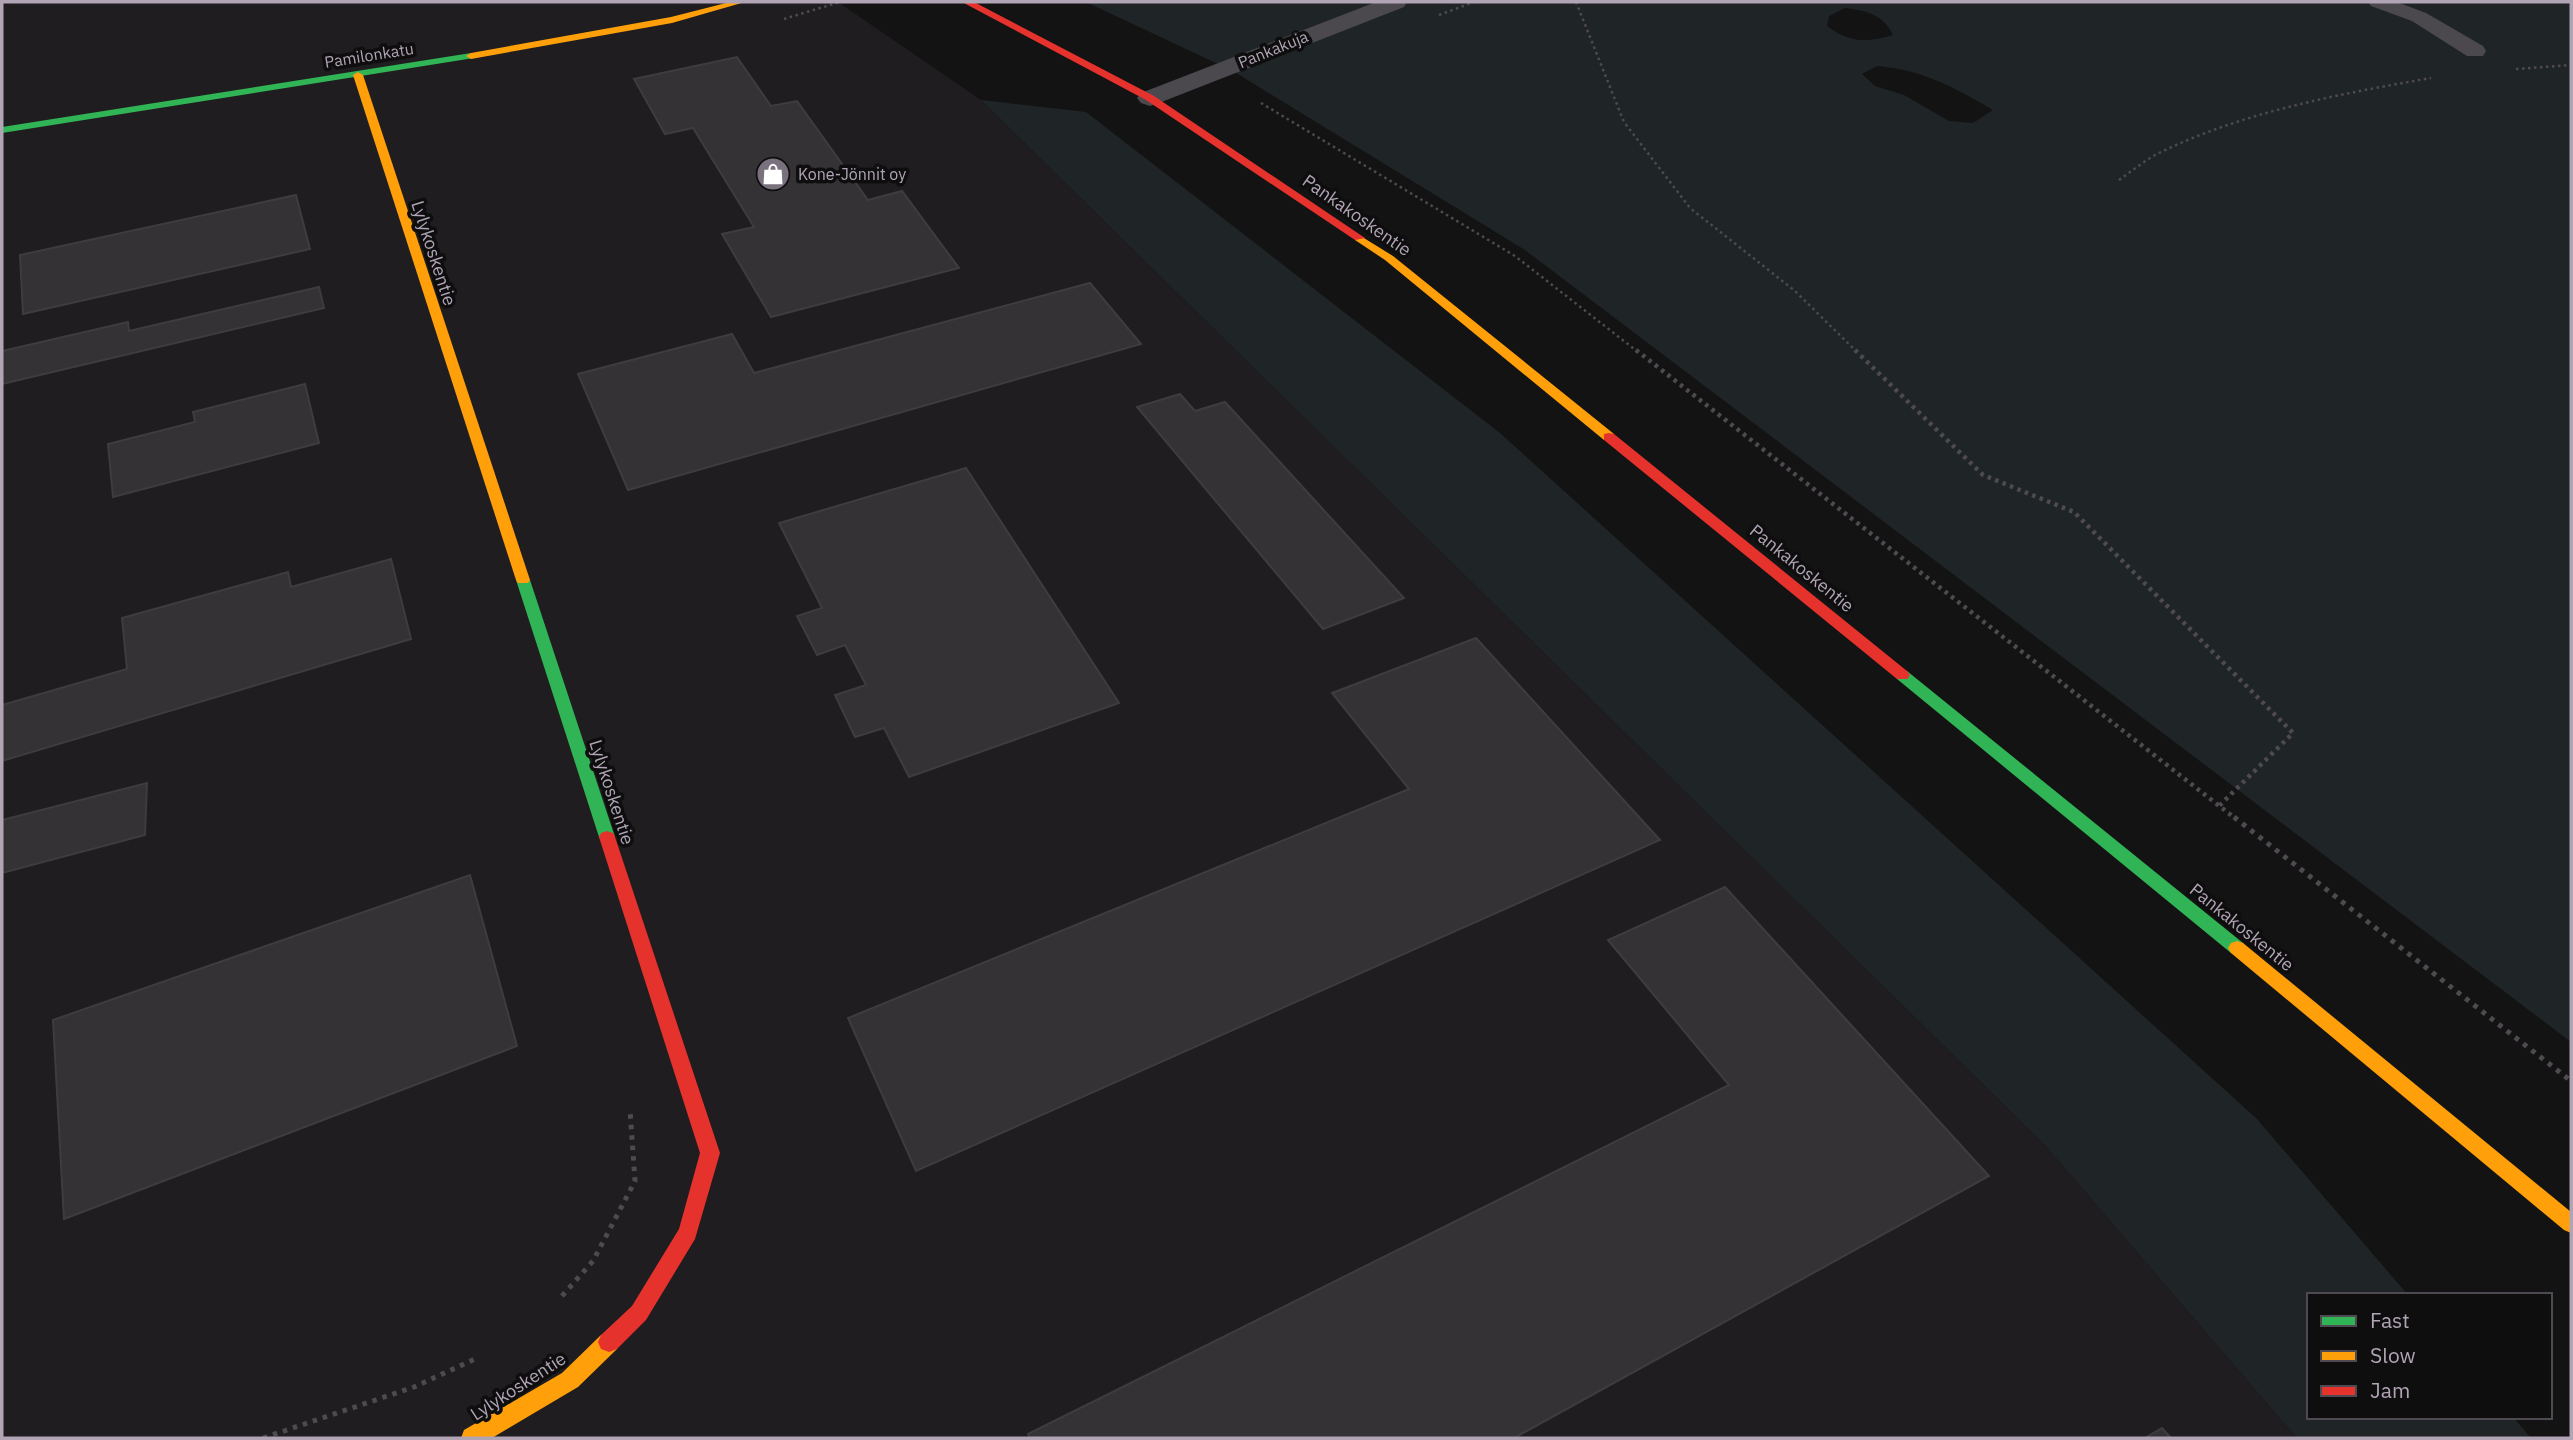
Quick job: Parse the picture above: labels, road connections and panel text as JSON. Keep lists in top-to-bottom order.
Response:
{
  "streets": {
    "street": [
      "Pankakuja",
      "Pamilonkatu",
      "Pankakoskentie",
      "Lylykoskentie"
    ]
  },
  "crossings": [
    ["Pankakuja", "Pankakoskentie"],
    ["Pamilonkatu", "Lylykoskentie"]
  ],
  "places": {
    "shop": ["Kone-Jönnit oy"]
  },
  "legend": ["Fast", "Slow", "Jam"]
}
